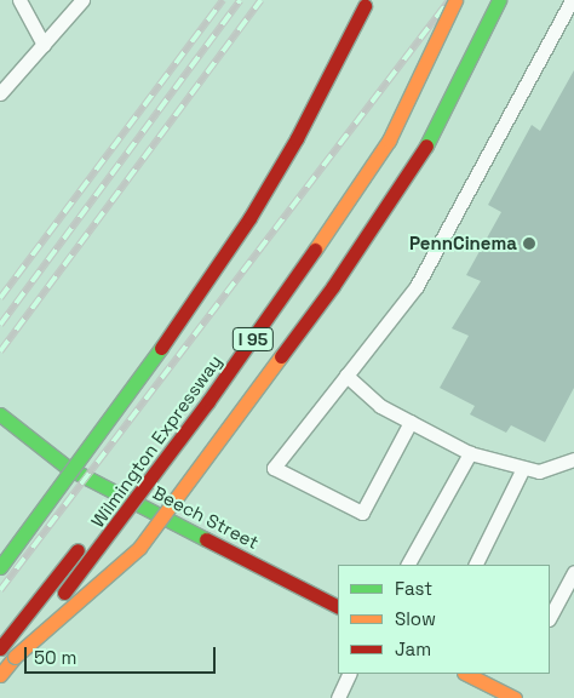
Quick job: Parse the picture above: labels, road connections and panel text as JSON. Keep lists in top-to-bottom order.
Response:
{
  "streets": {
    "main road": ["I 95", "Wilmington Expressway", "Beech Street"]
  },
  "places": ["PennCinema"],
  "legend": ["Fast", "Slow", "Jam"],
  "scale_bar": "50 m"
}
